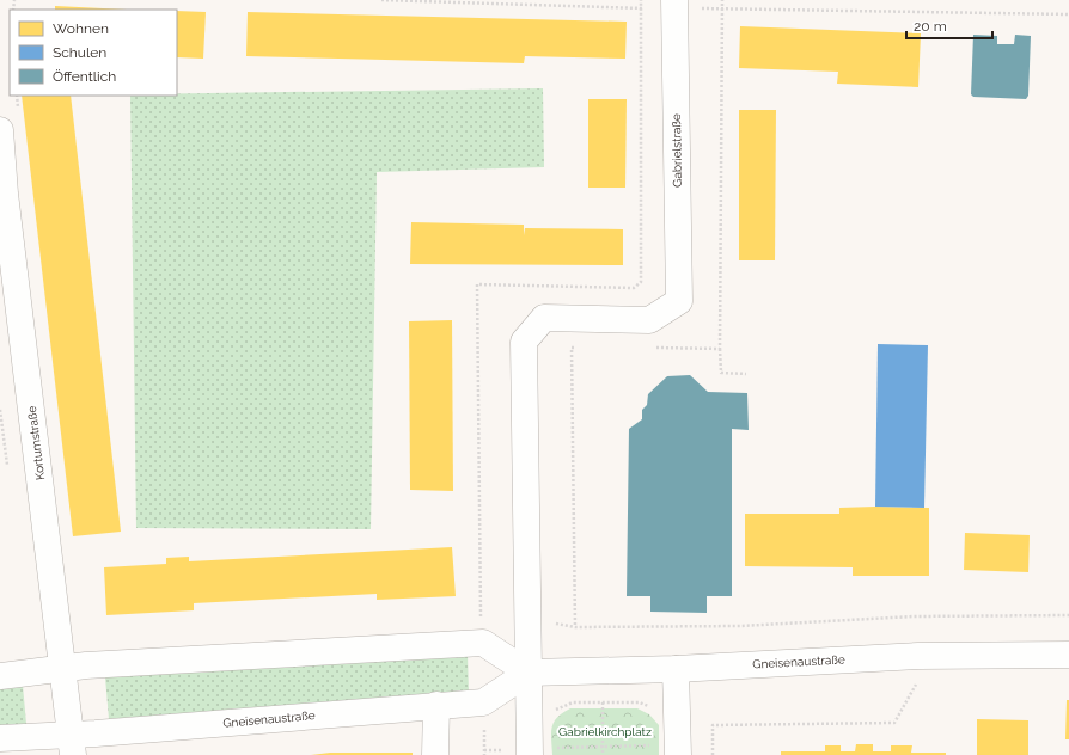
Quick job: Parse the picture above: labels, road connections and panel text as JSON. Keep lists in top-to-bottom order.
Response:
{
  "streets": {
    "street": ["Gabrielstraße", "Kortumstraße", "Gneisenaustraße"]
  },
  "crossings": [
    ["Gabrielstraße", "Gneisenaustraße"],
    ["Kortumstraße", "Gneisenaustraße"]
  ],
  "parks": ["Gabrielkirchplatz"],
  "legend": ["Wohnen", "Schulen", "Öffentlich"],
  "scale_bar": "20 m"
}
